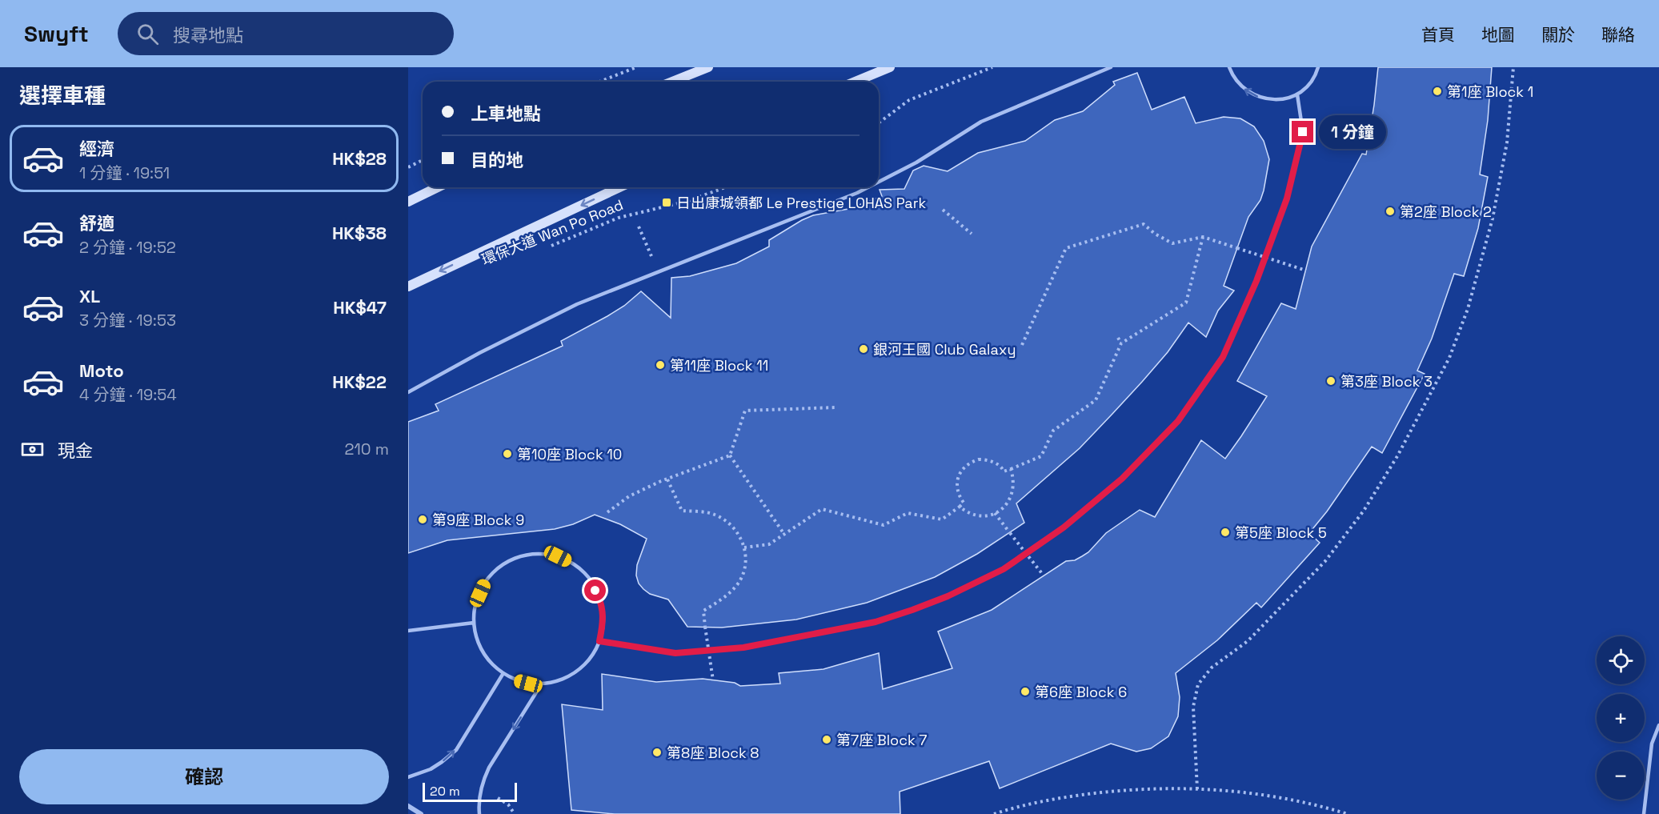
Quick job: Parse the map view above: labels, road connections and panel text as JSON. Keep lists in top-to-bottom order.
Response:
{
  "streets": {
    "main road": ["環保大道 Wan Po Road"]
  },
  "one_way": ["環保大道 Wan Po Road"],
  "places": {
    "other": [
      "第1座 Block 1",
      "第2座 Block 2",
      "銀河王國 Club Galaxy",
      "第11座 Block 11",
      "第3座 Block 3",
      "第10座 Block 10",
      "第9座 Block 9",
      "第5座 Block 5",
      "第6座 Block 6",
      "第7座 Block 7",
      "第8座 Block 8"
    ],
    "transit": ["日出康城領都 Le Prestige LOHAS Park"]
  },
  "scale_bar": "20 m",
  "page": {
    "header": "Swyft",
    "search": "搜尋地點",
    "nav": [
      "首頁",
      "地圖",
      "關於",
      "聯絡"
    ],
    "heading": "選擇車種",
    "banner": ["上車地點", "目的地"],
    "bubble": "1 分鐘",
    "list": [
      {
        "name": "經濟",
        "note": "1 分鐘 · 19:51",
        "value": "HK$28"
      },
      {
        "name": "舒適",
        "note": "2 分鐘 · 19:52",
        "value": "HK$38"
      },
      {
        "name": "XL",
        "note": "3 分鐘 · 19:53",
        "value": "HK$47"
      },
      {
        "name": "Moto",
        "note": "4 分鐘 · 19:54",
        "value": "HK$22"
      }
    ],
    "pay": ["現金", "210 m"],
    "map_buttons": ["+", "−"],
    "buttons": "確認",
    "scale": "20 m"
  }
}
